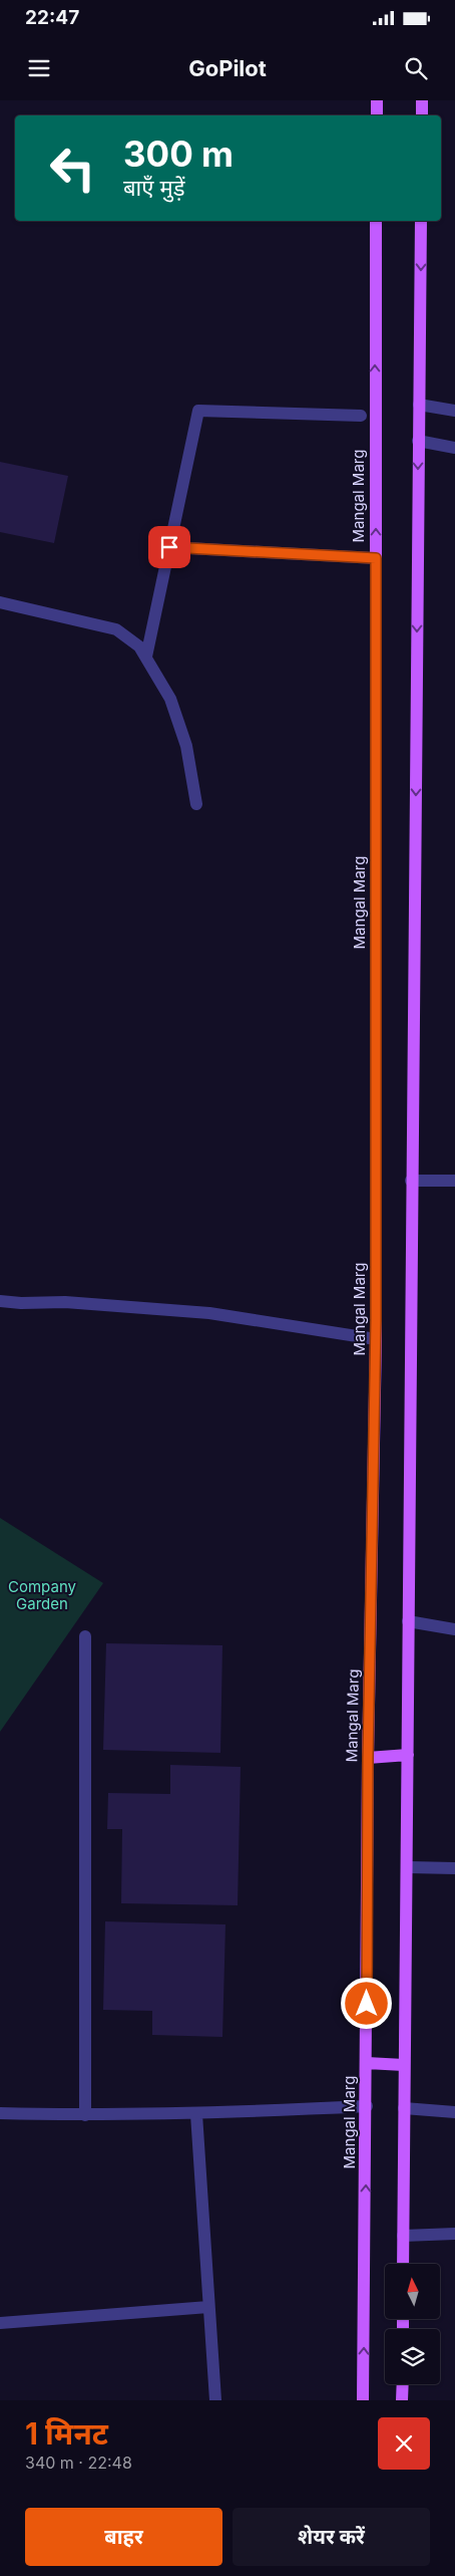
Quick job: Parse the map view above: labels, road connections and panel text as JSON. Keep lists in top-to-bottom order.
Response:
{
  "streets": {
    "main road": ["Mangal Marg"]
  },
  "parks": ["Company Garden"],
  "north": "top",
  "page": {
    "status": "22:47",
    "header": "GoPilot",
    "turn": ["300 m", "बाएँ मुड़ें"],
    "heading": ["1 मिनट", "340 m · 22:48"],
    "buttons": ["बाहर", "शेयर करें"]
  }
}
